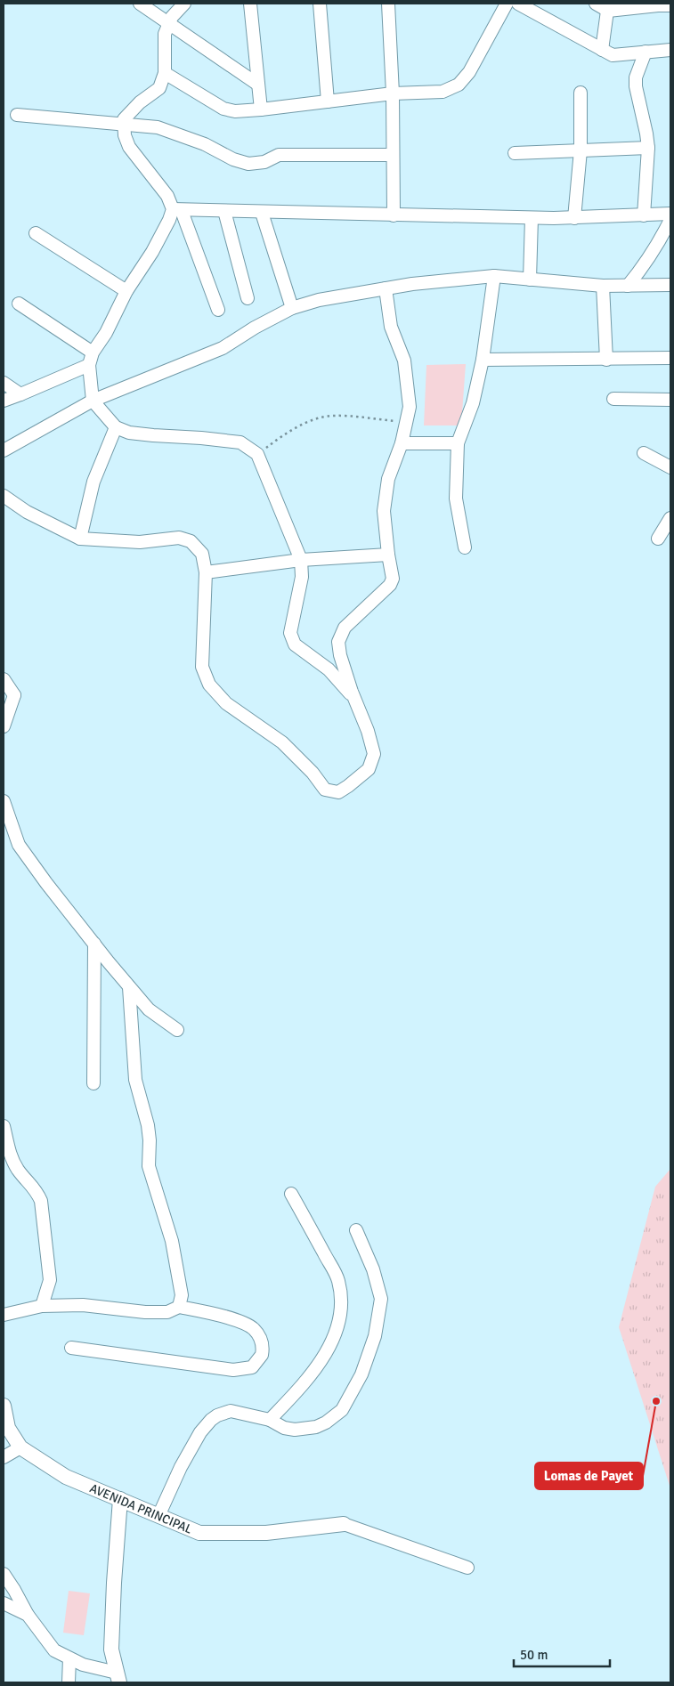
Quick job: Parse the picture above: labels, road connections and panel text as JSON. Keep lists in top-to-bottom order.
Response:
{
  "streets": {
    "street": ["AVENIDA PRINCIPAL"]
  },
  "places": ["Lomas de Payet"],
  "scale_bar": "50 m"
}
